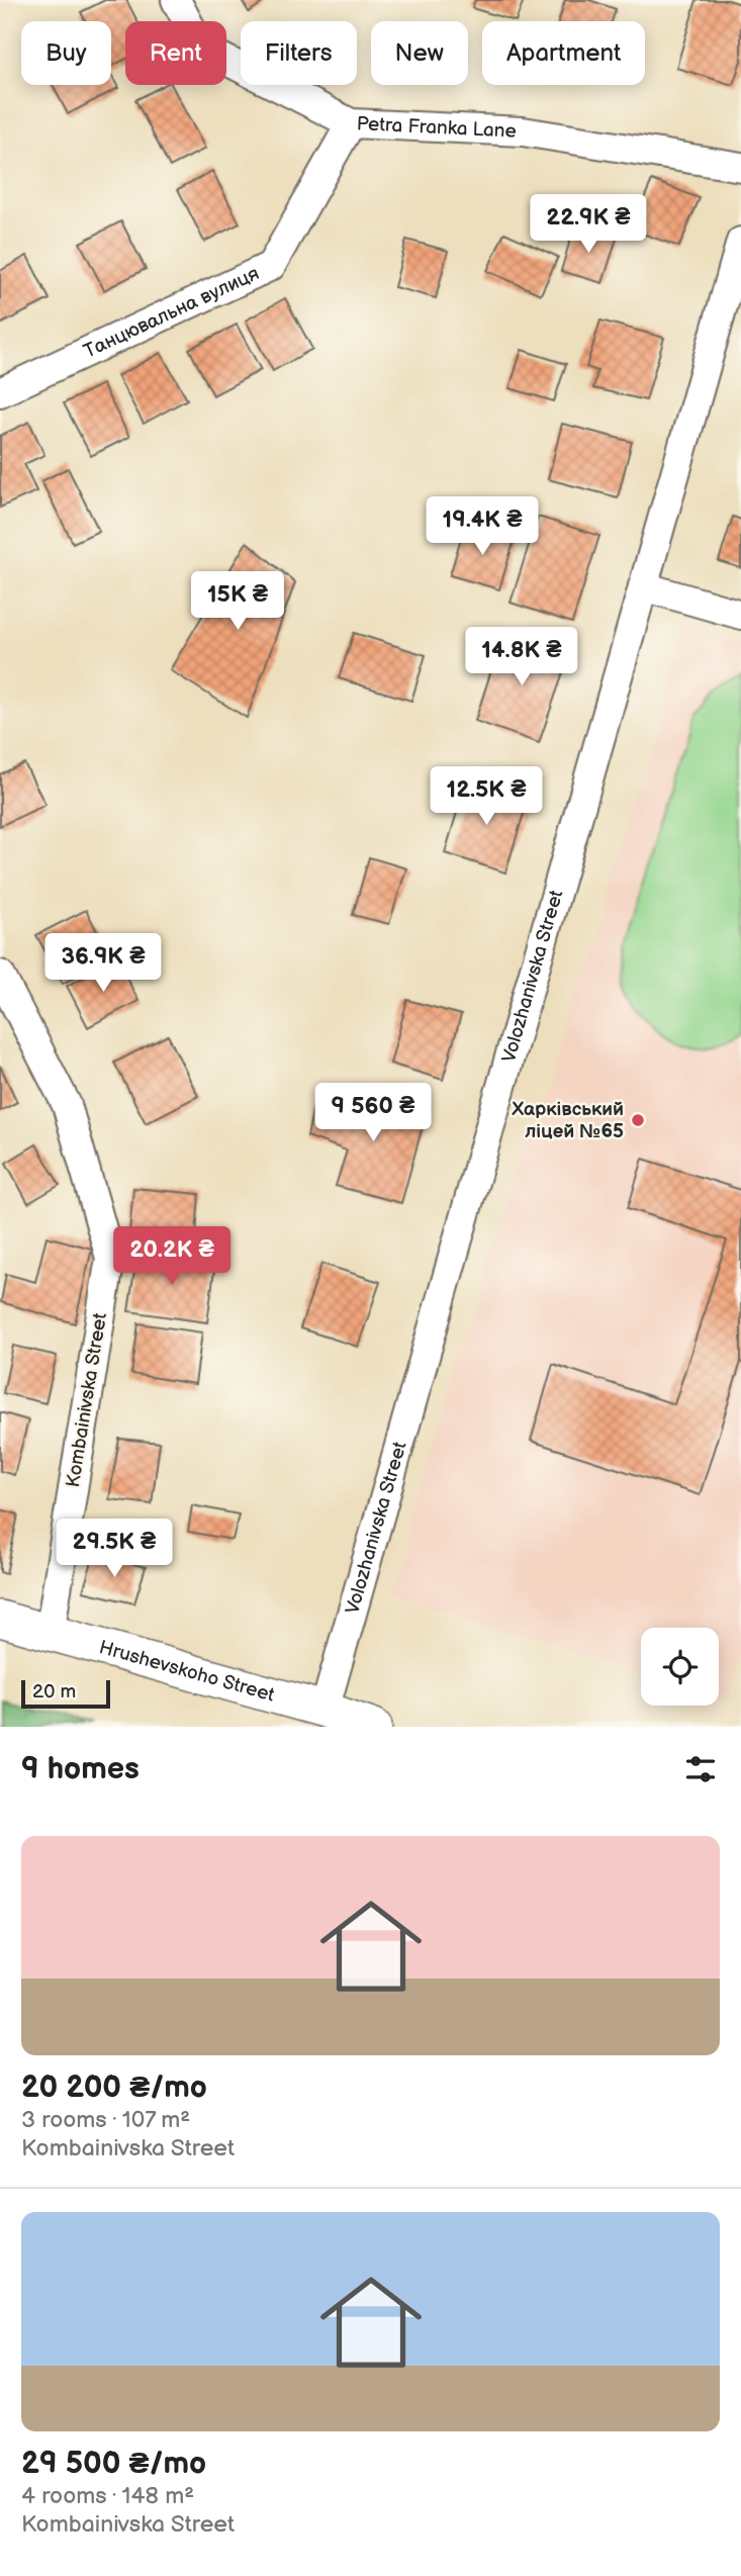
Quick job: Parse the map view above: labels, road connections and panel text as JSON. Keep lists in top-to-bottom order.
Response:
{
  "streets": {
    "street": [
      "Petra Franka Lane",
      "Танцювальна вулиця",
      "Volozhanivska Street",
      "Kombainivska Street",
      "Hrushevskoho Street"
    ]
  },
  "crossings": [
    ["Petra Franka Lane", "Танцювальна вулиця"],
    ["Volozhanivska Street", "Hrushevskoho Street"],
    ["Kombainivska Street", "Hrushevskoho Street"]
  ],
  "places": ["Харківський ліцей №65"],
  "scale_bar": "20 m",
  "page": {
    "chip": [
      "Buy",
      "Rent",
      "Filters",
      "New",
      "Apartment"
    ],
    "price": [
      "22.9K ₴",
      "19.4K ₴",
      "15K ₴",
      "14.8K ₴",
      "12.5K ₴",
      "36.9K ₴",
      "9 560 ₴",
      "20.2K ₴",
      "29.5K ₴"
    ],
    "scale": "20 m",
    "heading": "9 homes",
    "list": [
      {
        "name": "20 200 ₴/mo",
        "note": "3 rooms · 107 m² · Kombainivska Street"
      },
      {
        "name": "29 500 ₴/mo",
        "note": "4 rooms · 148 m² · Kombainivska Street"
      }
    ]
  }
}
